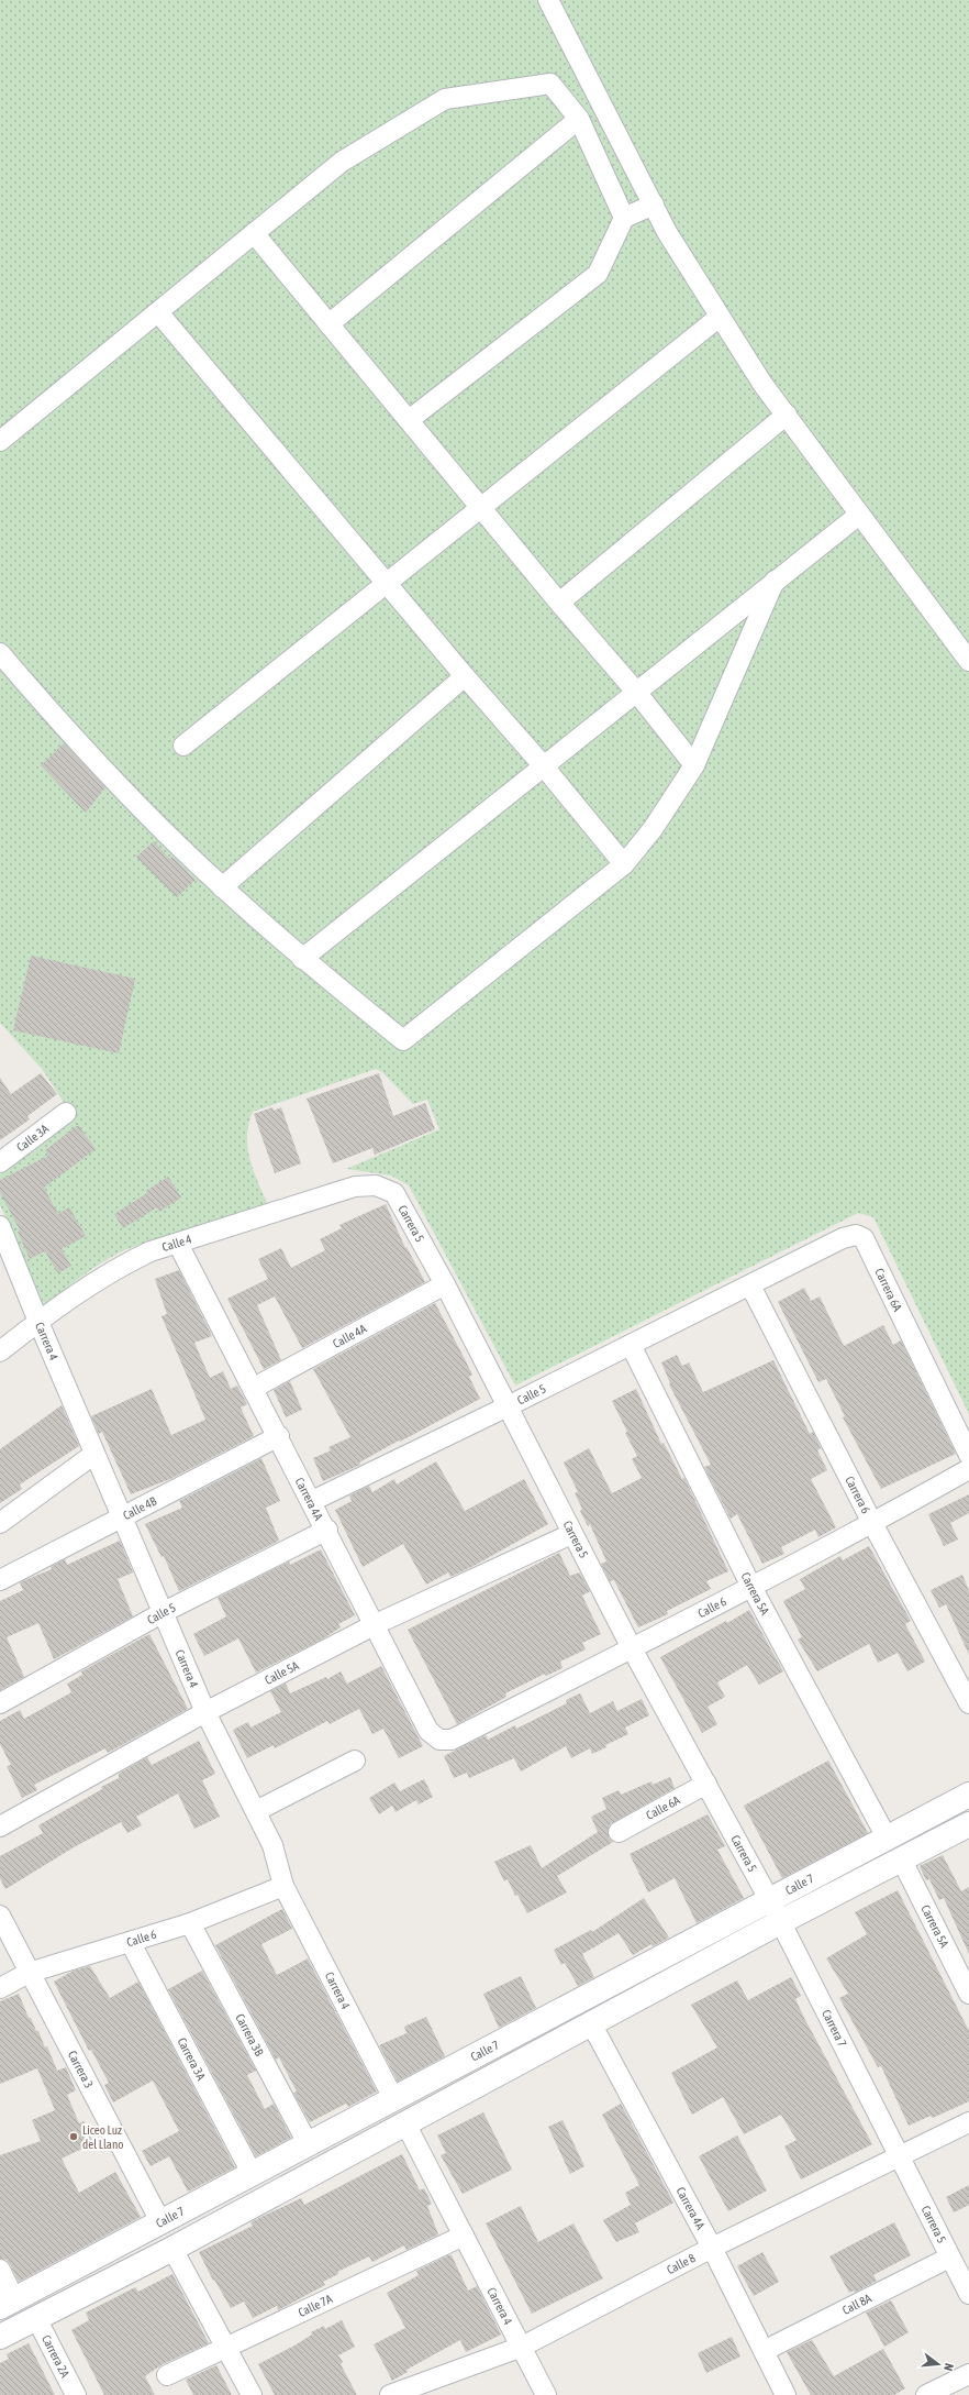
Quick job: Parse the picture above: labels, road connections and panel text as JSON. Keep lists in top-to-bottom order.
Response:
{
  "streets": {
    "main road": ["Calle 7"],
    "street": [
      "Calle 3A",
      "Carrera 5",
      "Calle 4",
      "Carrera 6A",
      "Calle 4A",
      "Carrera 4",
      "Calle 5",
      "Carrera 6",
      "Carrera 4A",
      "Calle 4B",
      "Carrera 5A",
      "Calle 6",
      "Calle 5A",
      "Calle 6A",
      "Carrera 7",
      "Carrera 3B",
      "Carrera 3A",
      "Carrera 3",
      "Calle 8",
      "Call 8A",
      "Calle 7A",
      "Carrera 2A"
    ]
  },
  "crossings": [
    ["Carrera 5", "Calle 4"],
    ["Carrera 5", "Calle 4A"],
    ["Carrera 5", "Calle 5"],
    ["Carrera 5", "Calle 6"],
    ["Carrera 5", "Calle 5A"],
    ["Carrera 5", "Calle 6A"],
    ["Carrera 5", "Calle 7"],
    ["Carrera 5", "Carrera 7"],
    ["Carrera 5", "Calle 8"],
    ["Carrera 5", "Call 8A"],
    ["Calle 4", "Carrera 4"],
    ["Calle 4", "Carrera 4A"],
    ["Carrera 6A", "Calle 5"],
    ["Carrera 6A", "Carrera 6"],
    ["Calle 4A", "Carrera 4A"],
    ["Carrera 4", "Calle 5"],
    ["Carrera 4", "Calle 4B"],
    ["Carrera 4", "Calle 6"],
    ["Carrera 4", "Calle 5A"],
    ["Carrera 4", "Calle 7"],
    ["Carrera 4", "Calle 8"],
    ["Carrera 4", "Calle 7A"],
    ["Calle 5", "Carrera 6"],
    ["Calle 5", "Carrera 4A"],
    ["Calle 5", "Carrera 5A"],
    ["Carrera 6", "Calle 6"],
    ["Carrera 4A", "Calle 4B"],
    ["Carrera 4A", "Calle 6"],
    ["Carrera 4A", "Calle 5A"],
    ["Carrera 4A", "Calle 7"],
    ["Carrera 4A", "Calle 8"],
    ["Carrera 4A", "Call 8A"],
    ["Carrera 5A", "Calle 6"],
    ["Carrera 5A", "Calle 7"],
    ["Calle 6", "Carrera 3B"],
    ["Calle 6", "Carrera 3A"],
    ["Calle 6", "Carrera 3"],
    ["Calle 7", "Carrera 7"],
    ["Calle 7", "Carrera 3B"],
    ["Calle 7", "Carrera 3A"],
    ["Calle 7", "Carrera 3"],
    ["Calle 7", "Carrera 2A"],
    ["Carrera 7", "Calle 8"]
  ],
  "places": ["Liceo Luz del Llano"],
  "north": "right"
}
